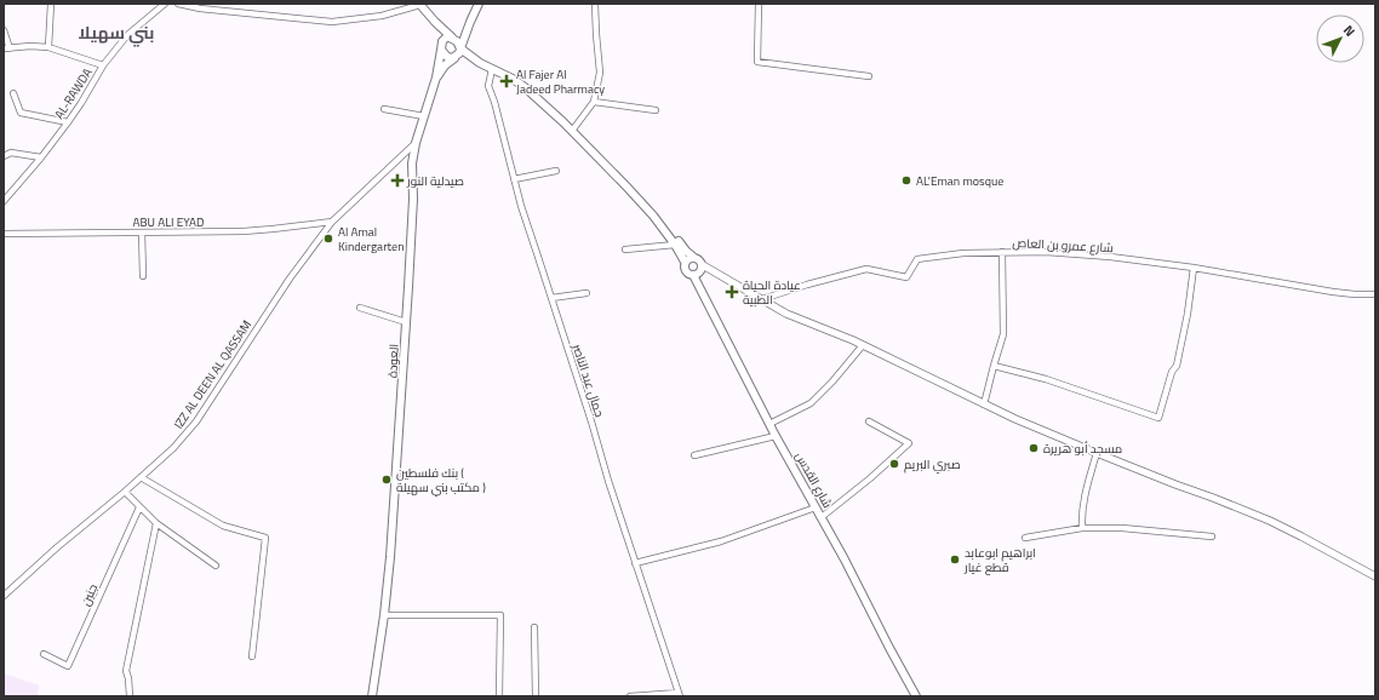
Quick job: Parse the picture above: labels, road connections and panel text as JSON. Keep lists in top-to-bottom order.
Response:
{
  "streets": {
    "main road": ["العودة", "شارع القدس"],
    "street": [
      "AL-RAWDA",
      "ABU ALI EYAD",
      "شارع عمرو بن العاص",
      "IZZ AL DEEN AL QASSAM",
      "جمال عبد الناصر",
      "جنين"
    ]
  },
  "crossings": [
    ["ABU ALI EYAD", "IZZ AL DEEN AL QASSAM"],
    ["العودة", "IZZ AL DEEN AL QASSAM"]
  ],
  "districts": ["بني سهيلا"],
  "places": {
    "health": ["Al Fajer Al Jadeed Pharmacy", "صيدلية النور", "عيادة الحياة الطبية"],
    "other": [
      "AL'Eman mosque",
      "Al Amal Kindergarten",
      "مسجد أبو هريرة",
      "صبري البريم",
      "بنك فلسطين ( مكتب بني سهيلة )",
      "ابراهيم ابوعابد قطع غيار"
    ]
  },
  "north": "top right"
}
